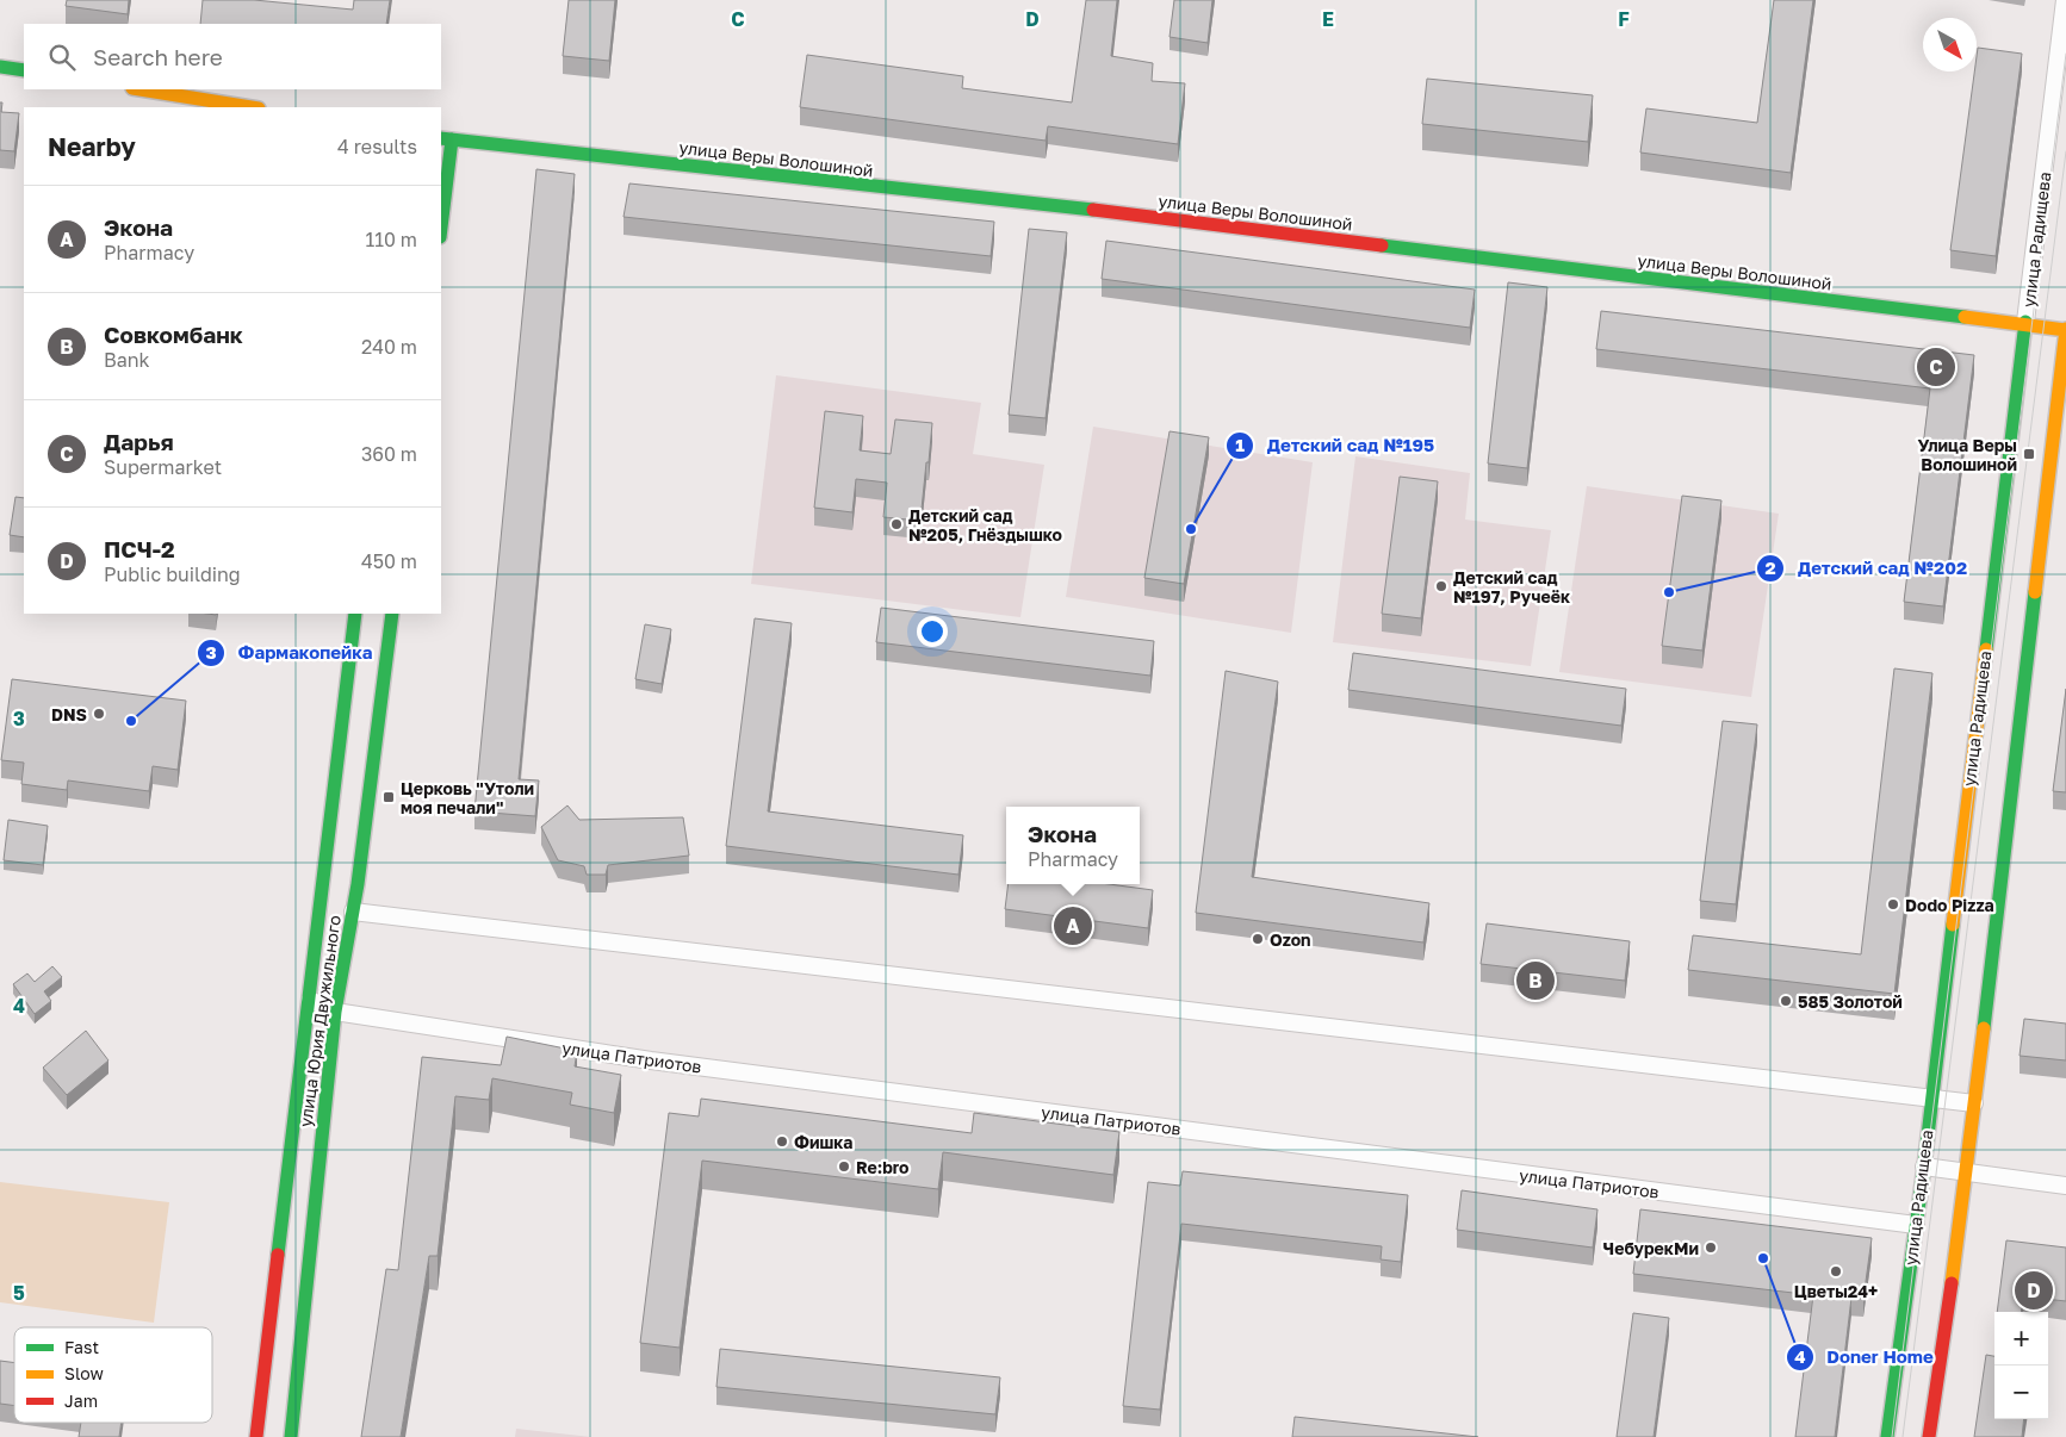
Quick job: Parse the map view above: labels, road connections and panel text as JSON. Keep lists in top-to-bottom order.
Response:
{
  "streets": {
    "street": [
      "улица Веры Волошиной",
      "улица Радищева",
      "улица Юрия Двужильного",
      "улица Патриотов"
    ]
  },
  "crossings": [
    ["улица Веры Волошиной", "улица Радищева"],
    ["улица Радищева", "улица Патриотов"],
    ["улица Юрия Двужильного", "улица Патриотов"]
  ],
  "places": {
    "transit": ["Улица Веры Волошиной", "Церковь \"Утоли моя печали\""],
    "other": [
      "Детский сад №205, Гнёздышко",
      "Детский сад №195",
      "Детский сад №197, Ручеёк",
      "Детский сад №202",
      "DNS",
      "Фармакопейка",
      "Dodo Pizza",
      "Ozon",
      "585 Золотой",
      "Фишка",
      "Re:bro",
      "ЧебурекМи",
      "Doner Home",
      "Цветы24+"
    ]
  },
  "legend": ["Fast", "Slow", "Jam"],
  "north": "bottom right",
  "page": {
    "search": "Search here",
    "heading": ["Nearby", "4 results"],
    "list": [
      {
        "mark": "A",
        "name": "Экона",
        "note": "Pharmacy",
        "value": "110 m"
      },
      {
        "mark": "B",
        "name": "Совкомбанк",
        "note": "Bank",
        "value": "240 m"
      },
      {
        "mark": "C",
        "name": "Дарья",
        "note": "Supermarket",
        "value": "360 m"
      },
      {
        "mark": "D",
        "name": "ПСЧ-2",
        "note": "Public building",
        "value": "450 m"
      }
    ],
    "pins": [
      "C",
      "A",
      "B",
      "D"
    ],
    "popup": ["Экона", "Pharmacy"],
    "map_buttons": ["+", "−"]
  },
  "grid": {
    "columns": [
      "C",
      "D",
      "E",
      "F"
    ],
    "rows": ["3", "4", "5"]
  }
}
